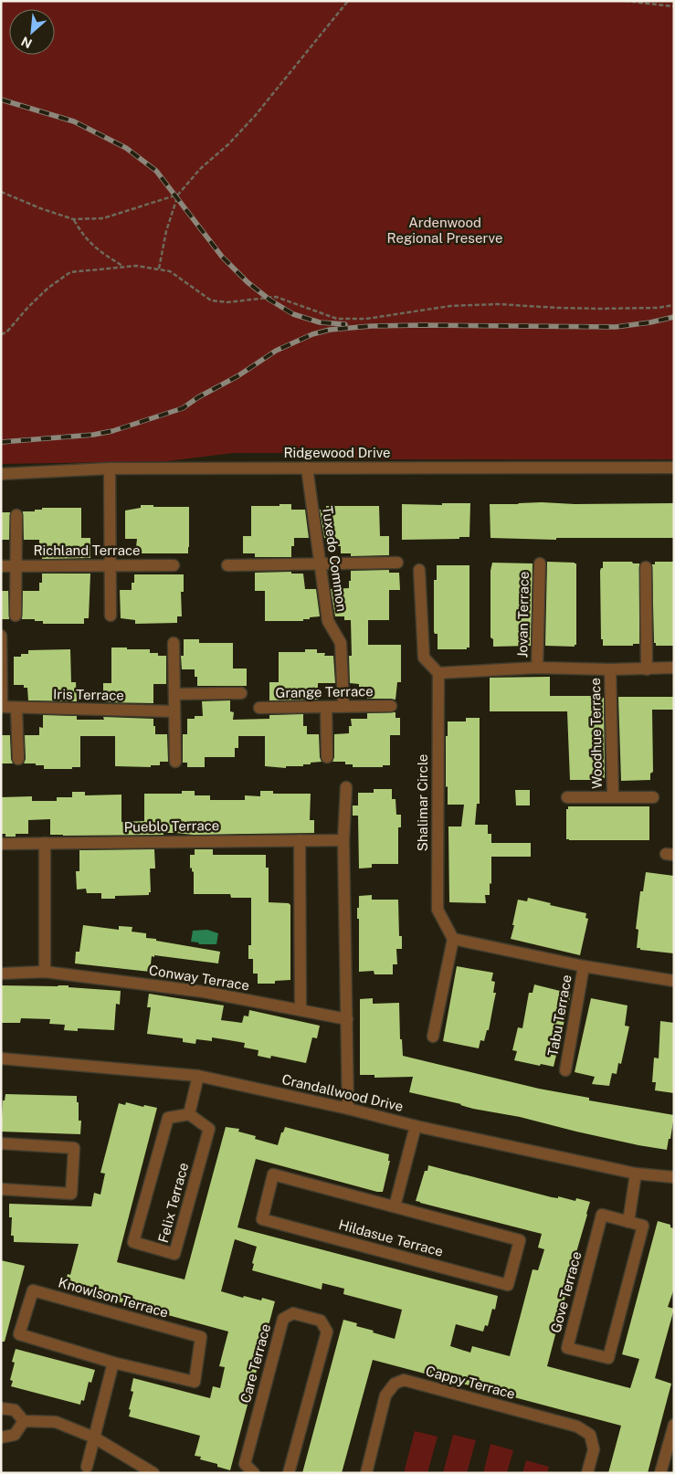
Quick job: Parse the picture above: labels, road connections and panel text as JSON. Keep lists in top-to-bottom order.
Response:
{
  "streets": {
    "street": [
      "Ridgewood Drive",
      "Richland Terrace",
      "Tuxedo Common",
      "Jovan Terrace",
      "Grange Terrace",
      "Iris Terrace",
      "Woodhue Terrace",
      "Shalimar Circle",
      "Pueblo Terrace",
      "Conway Terrace",
      "Tabu Terrace",
      "Crandallwood Drive",
      "Felix Terrace",
      "Hildasue Terrace",
      "Gove Terrace",
      "Knowlson Terrace",
      "Care Terrace",
      "Cappy Terrace"
    ]
  },
  "crossings": [
    ["Ridgewood Drive", "Tuxedo Common"],
    ["Tuxedo Common", "Grange Terrace"]
  ],
  "parks": ["Ardenwood Regional Preserve"],
  "north": "bottom left"
}
